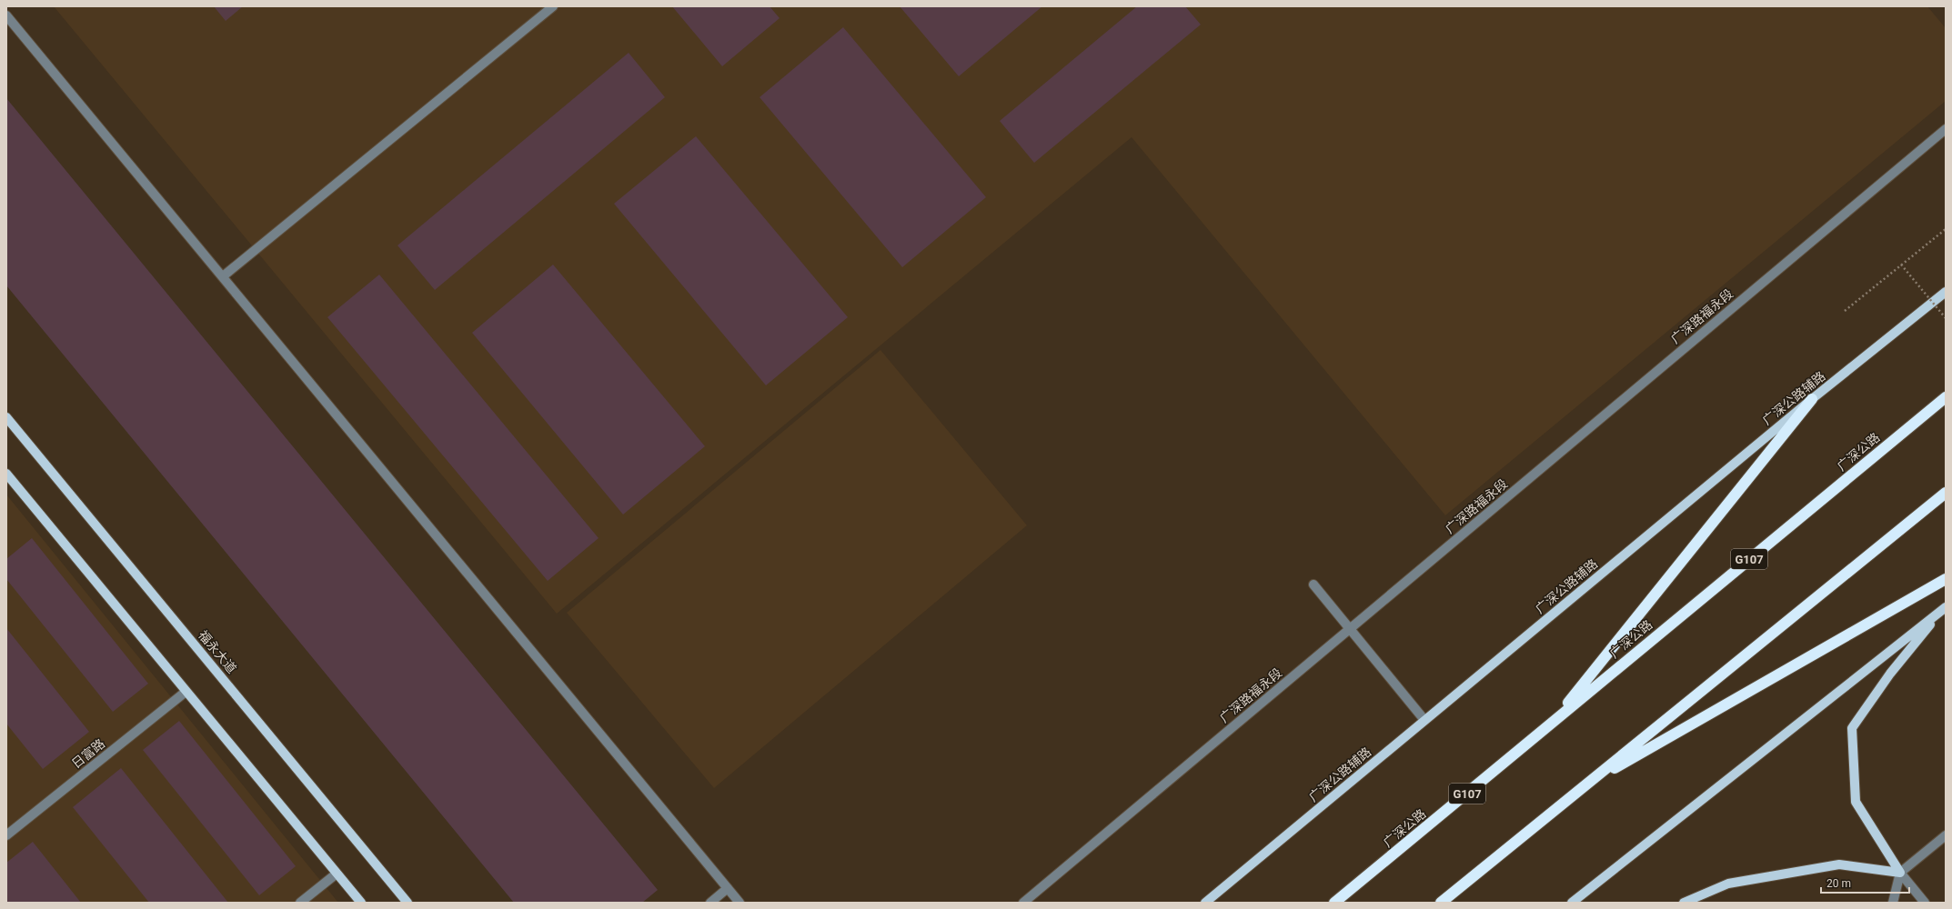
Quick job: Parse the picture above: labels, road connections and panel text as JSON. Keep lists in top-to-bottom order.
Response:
{
  "streets": {
    "highway": ["广深公路", "G107"],
    "main road": ["广深公路辅路", "福永大道"],
    "street": ["广深路福永段", "日富路"]
  },
  "scale_bar": "20 m"
}
